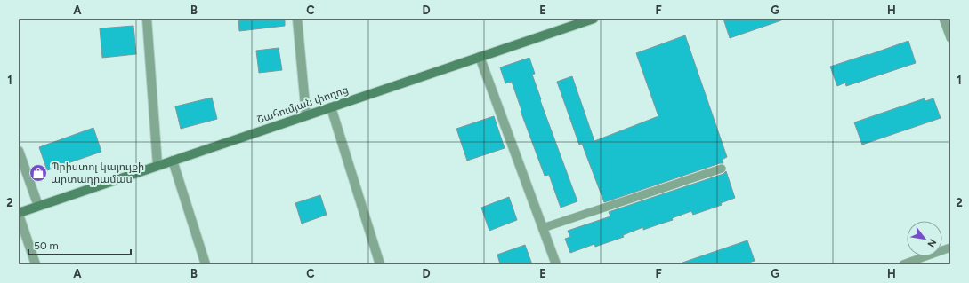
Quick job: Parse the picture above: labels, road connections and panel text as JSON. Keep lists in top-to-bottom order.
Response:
{
  "streets": {
    "main road": ["Շահումյան փողոց"]
  },
  "places": {
    "shop": ["Պրիստոլ կայույքի արտադրամաս"]
  },
  "scale_bar": "50 m",
  "north": "bottom right",
  "grid": {
    "columns": [
      "A",
      "B",
      "C",
      "D",
      "E",
      "F",
      "G",
      "H"
    ],
    "rows": ["1", "2"]
  }
}
